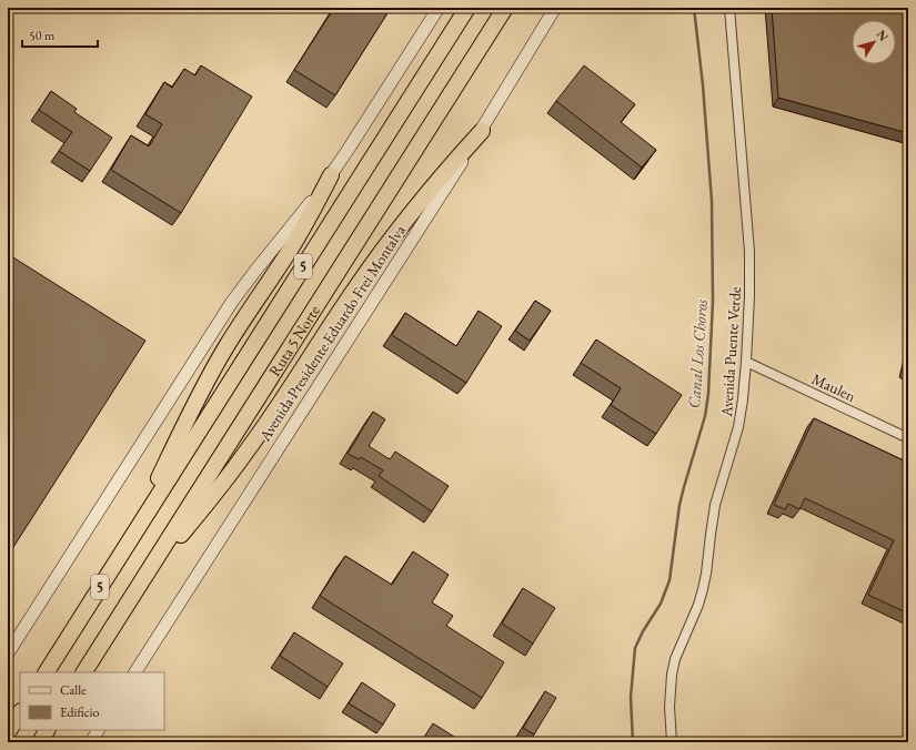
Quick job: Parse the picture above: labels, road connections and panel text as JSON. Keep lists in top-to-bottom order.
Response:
{
  "streets": {
    "highway": ["5", "Ruta 5 Norte"],
    "main road": ["Avenida Presidente Eduardo Frei Montalva"],
    "street": ["Avenida Puente Verde", "Maulen"]
  },
  "crossings": [
    ["Avenida Puente Verde", "Maulen"]
  ],
  "water": ["Canal Los Choros"],
  "legend": ["Calle", "Edificio"],
  "scale_bar": "50 m",
  "north": "top right"
}
